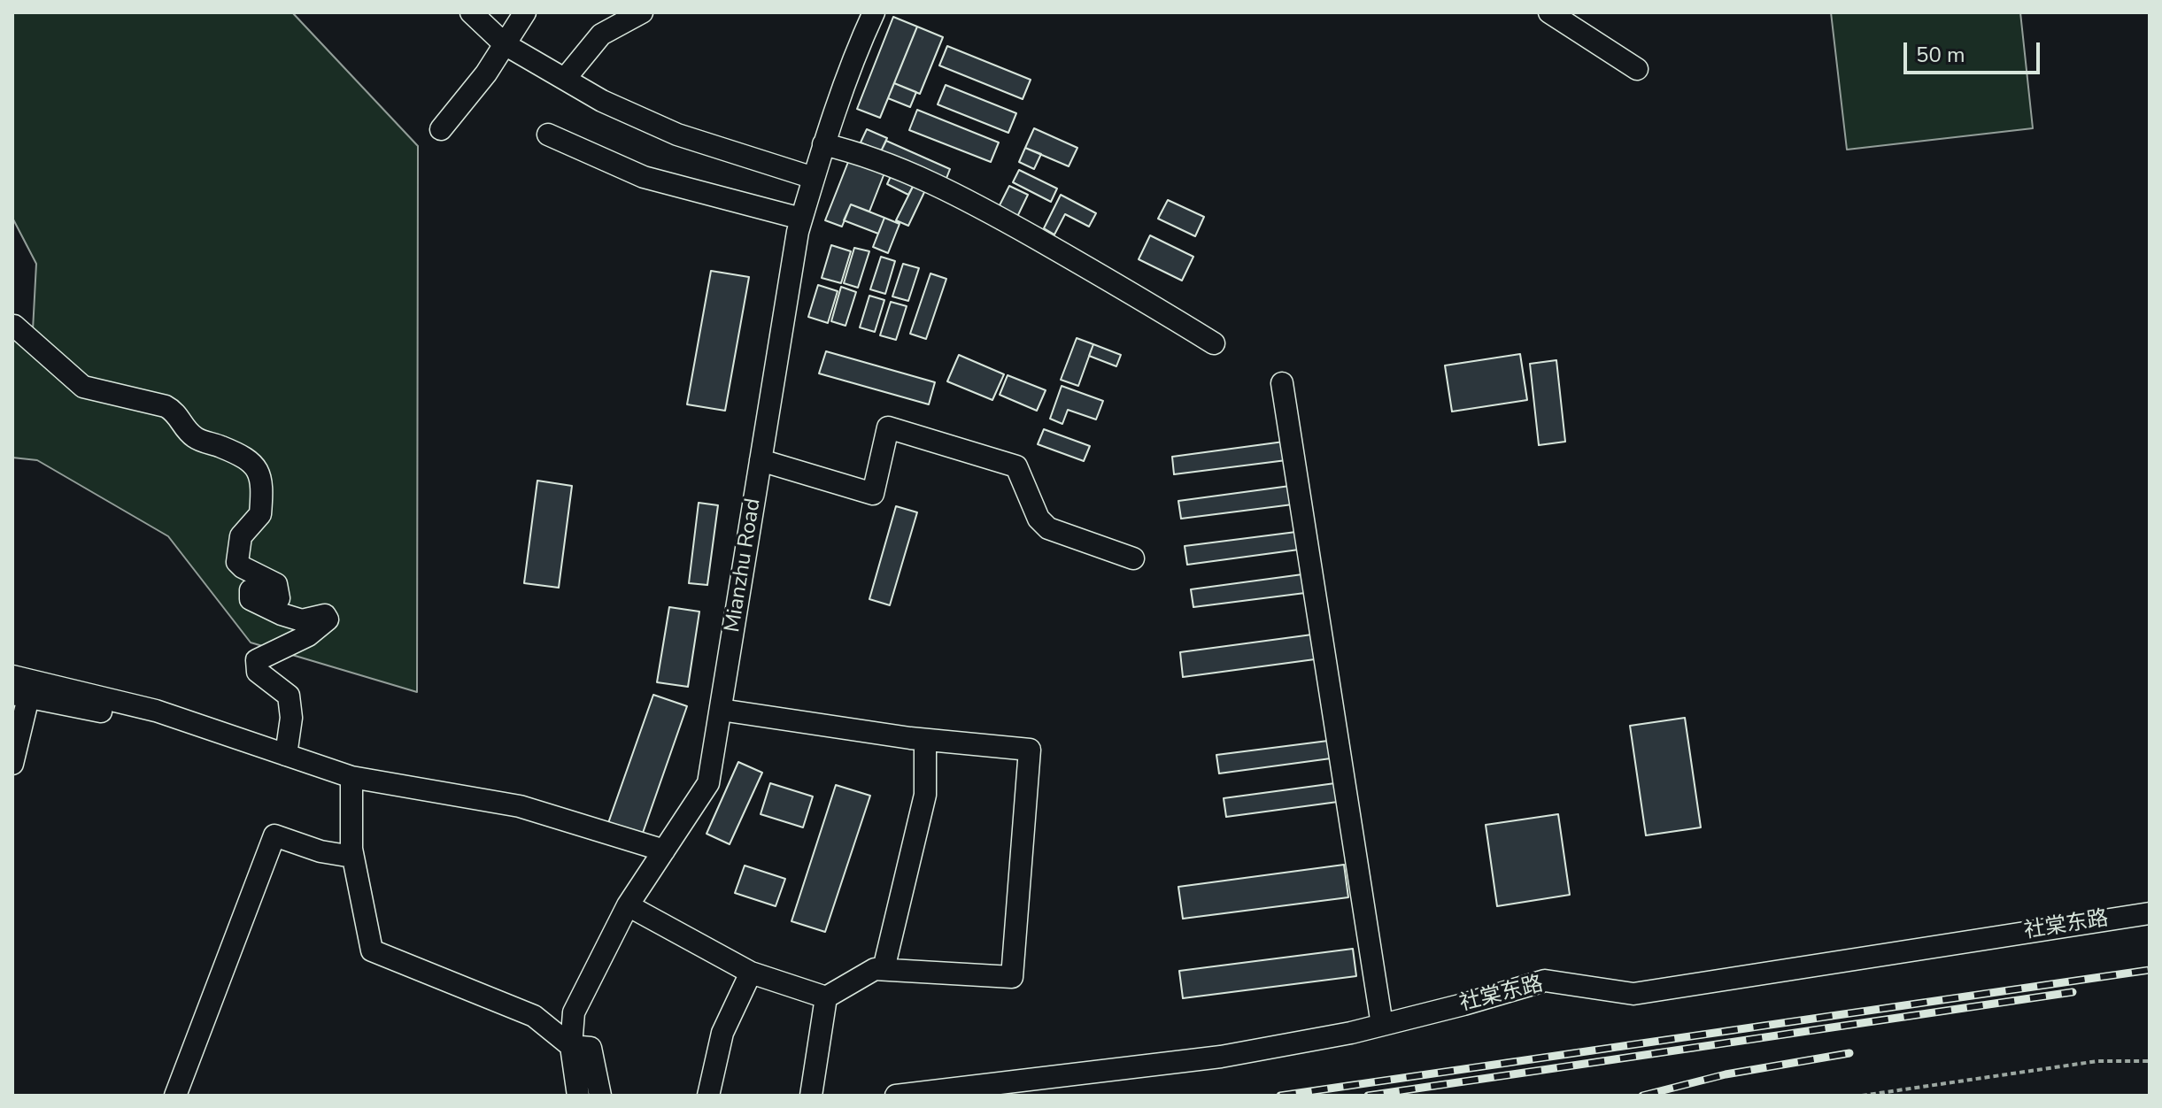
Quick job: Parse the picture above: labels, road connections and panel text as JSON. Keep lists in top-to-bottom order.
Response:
{
  "streets": {
    "street": ["Mianzhu Road", "社棠东路"]
  },
  "scale_bar": "50 m"
}
